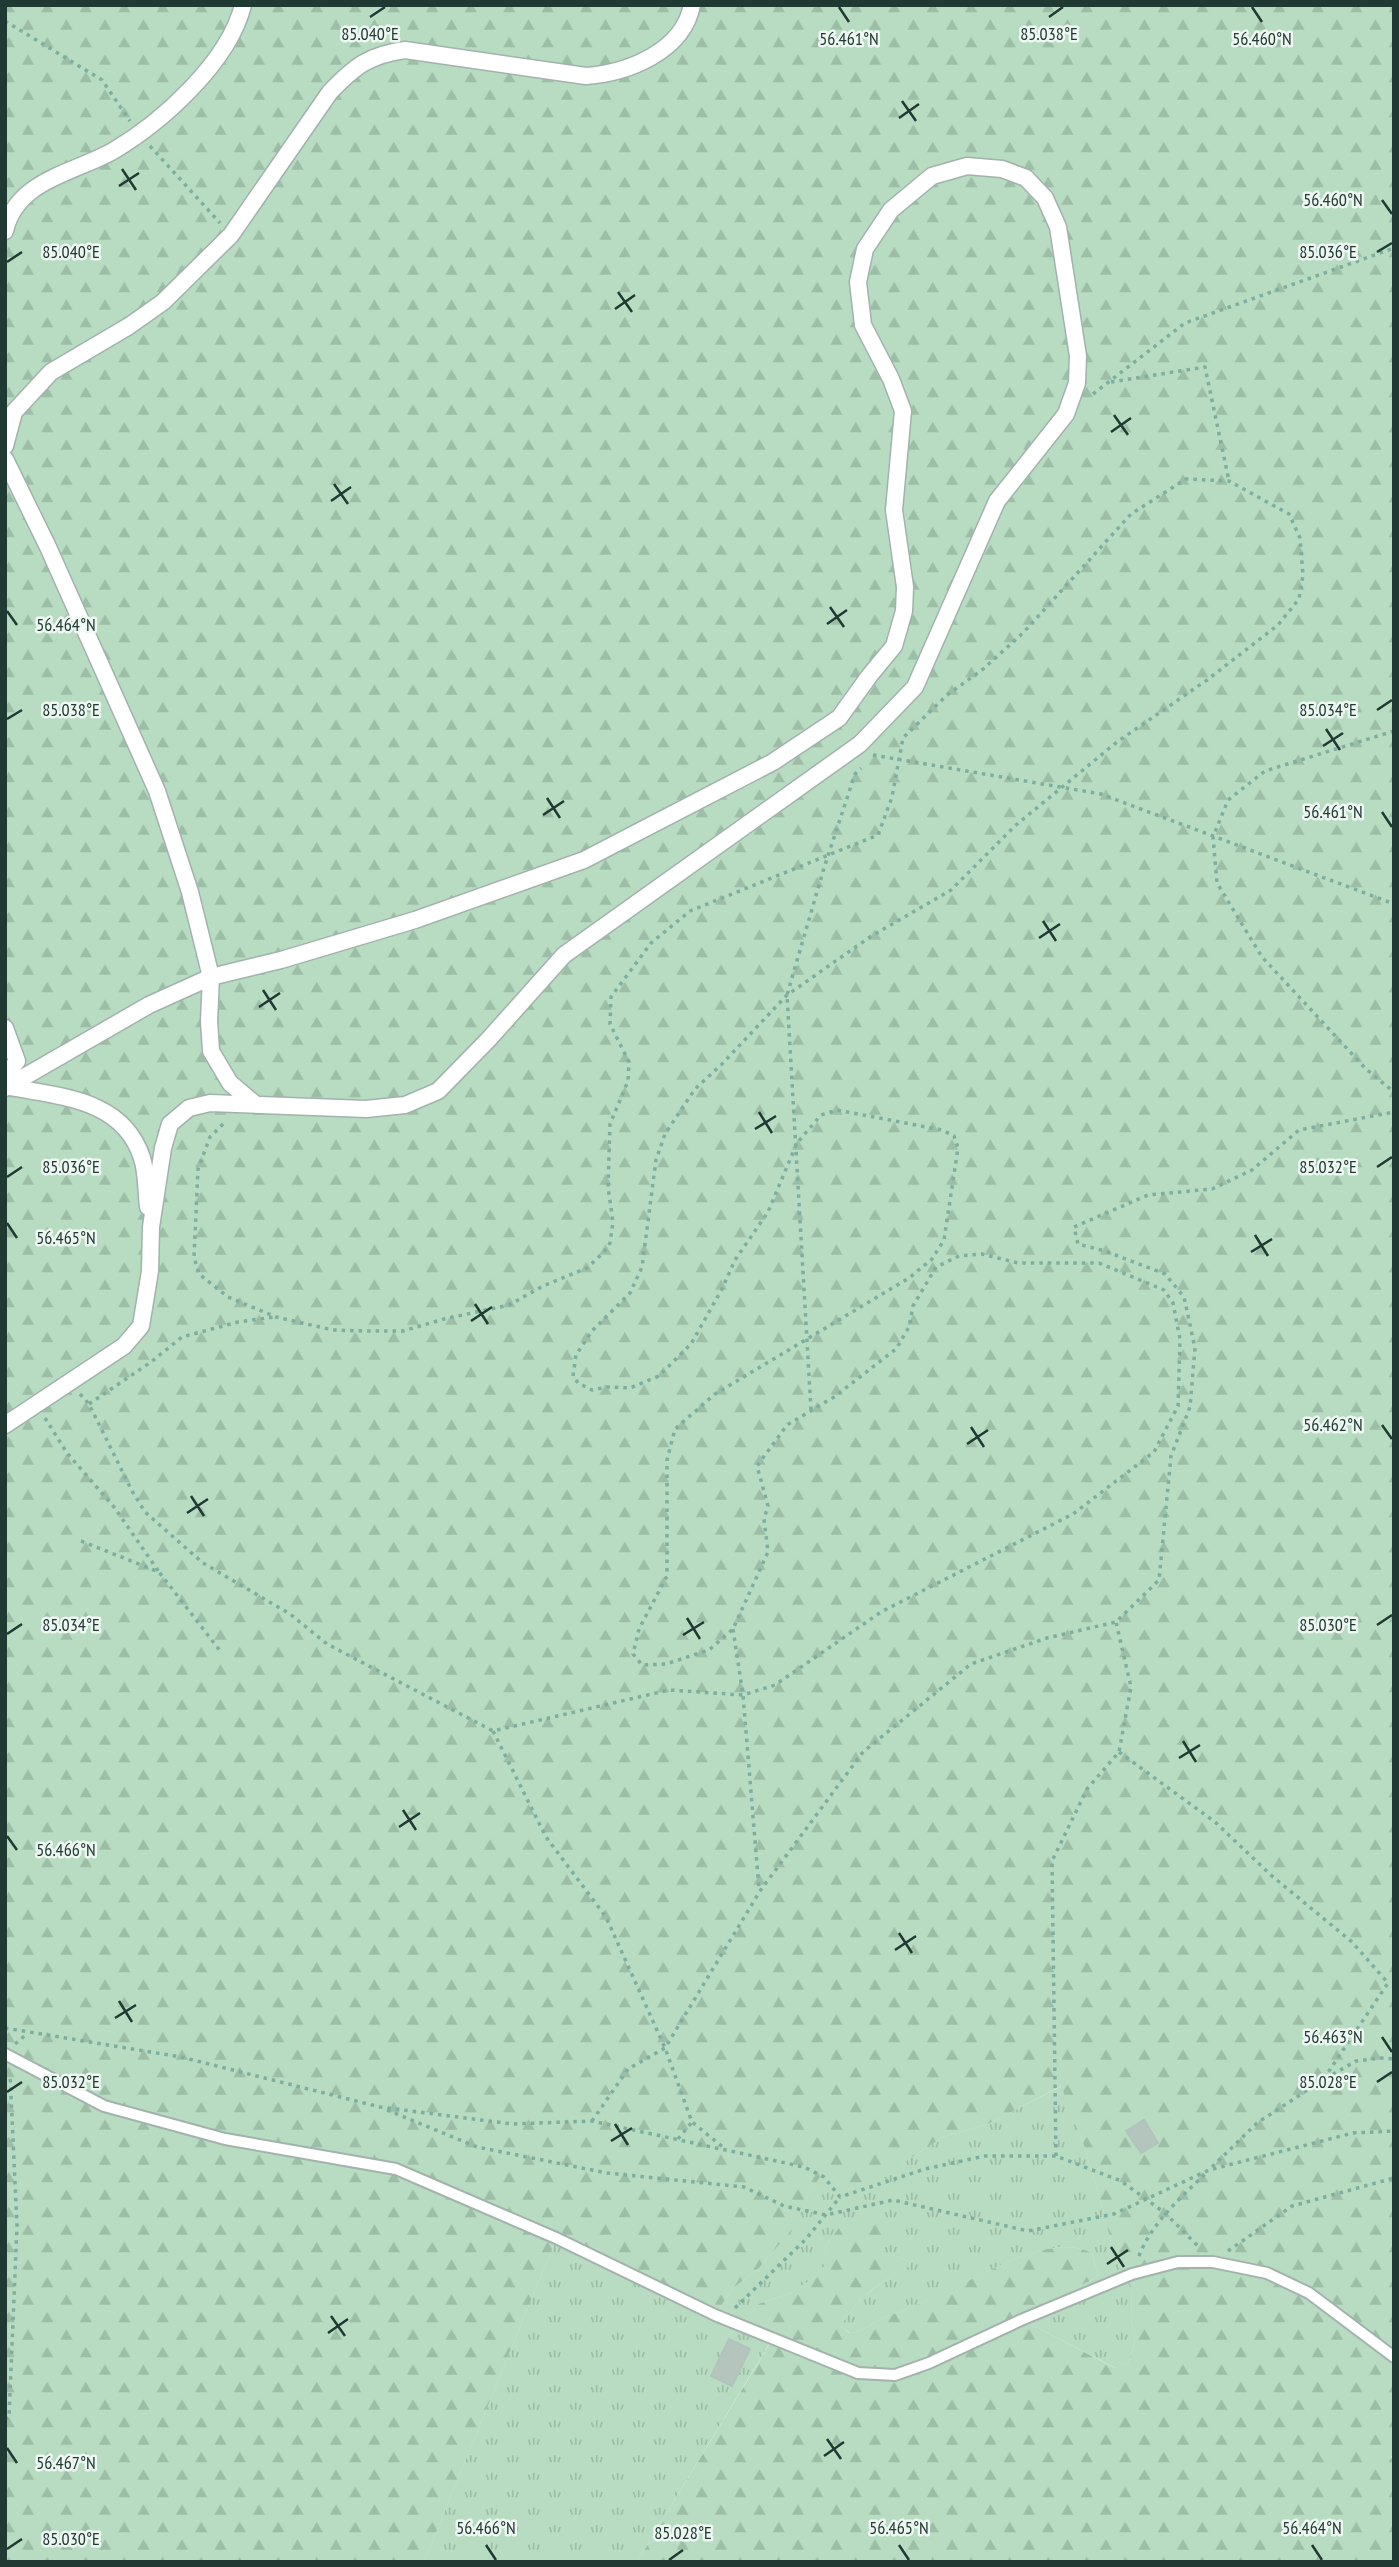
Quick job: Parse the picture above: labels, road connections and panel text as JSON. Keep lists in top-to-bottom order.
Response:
{
  "coordinates": [
    "85.040°E",
    "85.038°E",
    "56.461°N",
    "56.460°N",
    "85.036°E",
    "56.464°N",
    "85.034°E",
    "85.032°E",
    "56.465°N",
    "56.462°N",
    "85.030°E",
    "56.466°N",
    "56.463°N",
    "85.028°E",
    "56.467°N"
  ]
}
